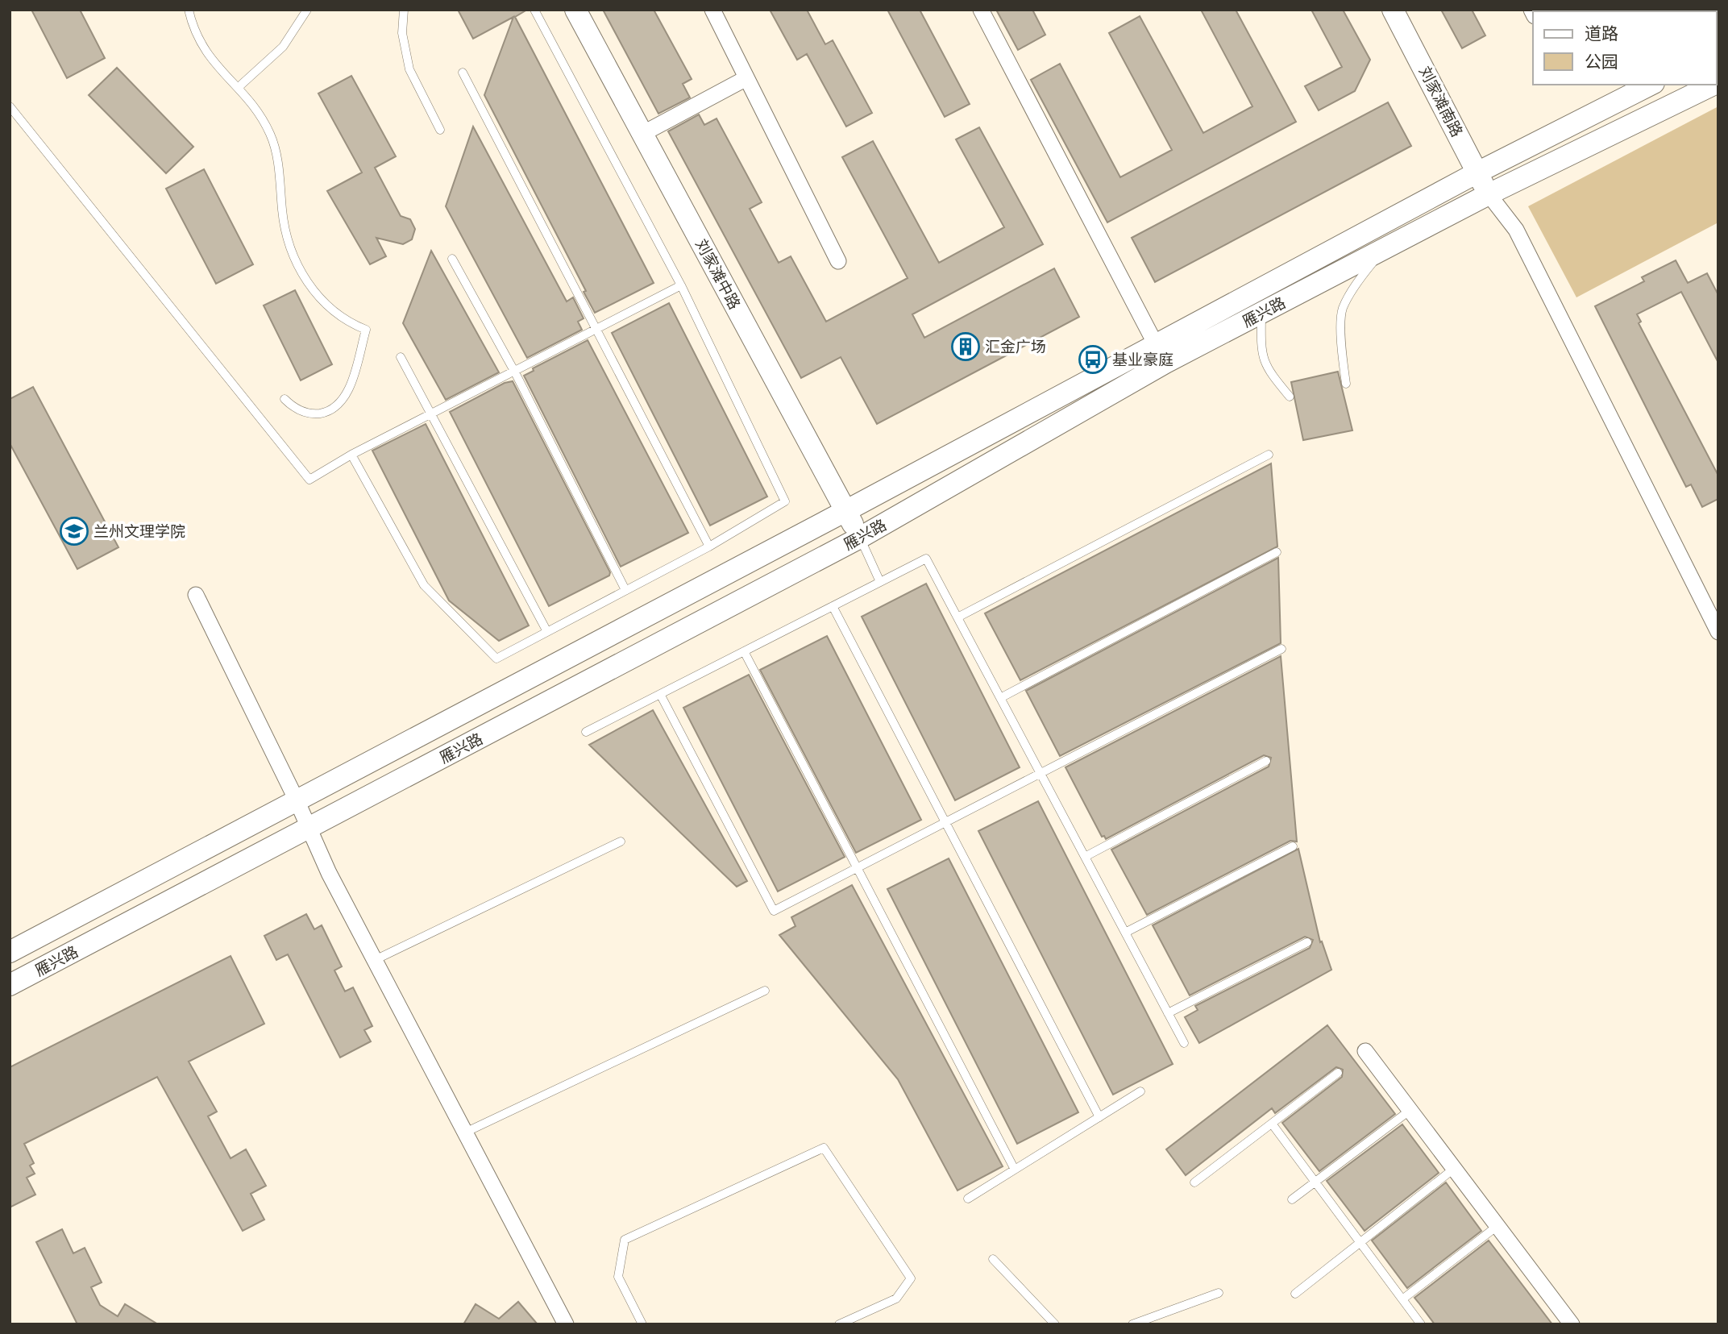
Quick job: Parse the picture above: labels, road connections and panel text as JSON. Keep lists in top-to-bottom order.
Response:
{
  "streets": {
    "main road": ["刘家滩南路", "刘家滩中路", "雁兴路"]
  },
  "crossings": [
    ["刘家滩南路", "雁兴路"],
    ["刘家滩中路", "雁兴路"]
  ],
  "places": {
    "building": ["汇金广场"],
    "bus stop": ["基业豪庭"],
    "school or university": ["兰州文理学院"]
  },
  "legend": ["道路", "公园"]
}
